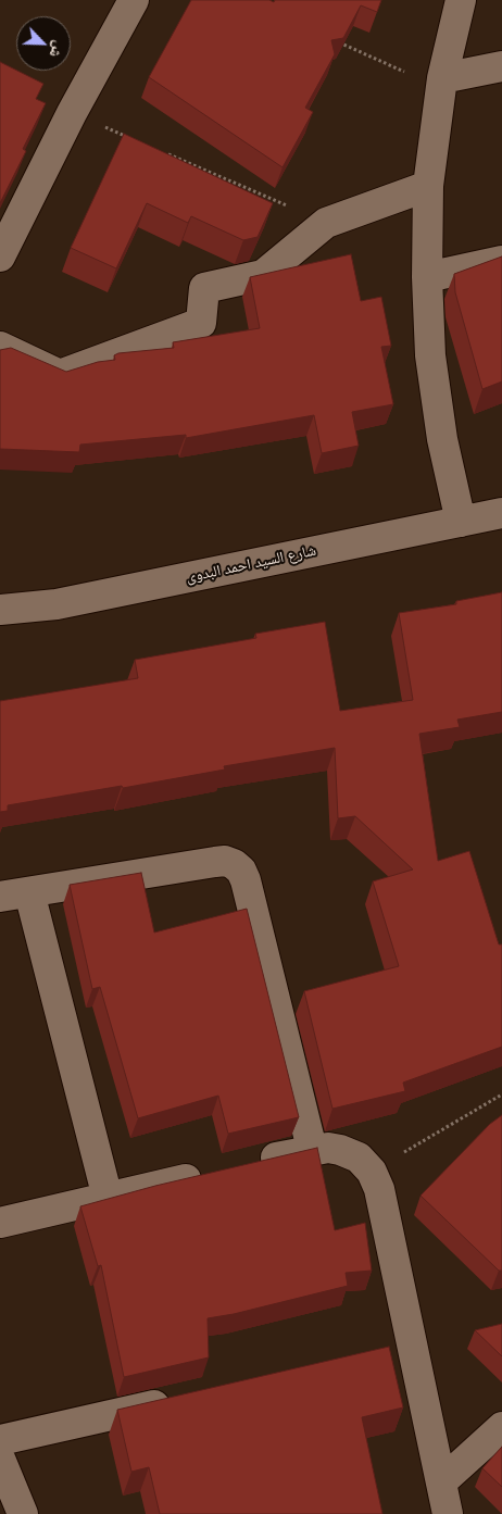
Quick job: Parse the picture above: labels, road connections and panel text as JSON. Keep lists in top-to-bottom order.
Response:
{
  "streets": {
    "street": ["شارع السيد احمد البدوى"]
  },
  "north": "bottom right"
}
